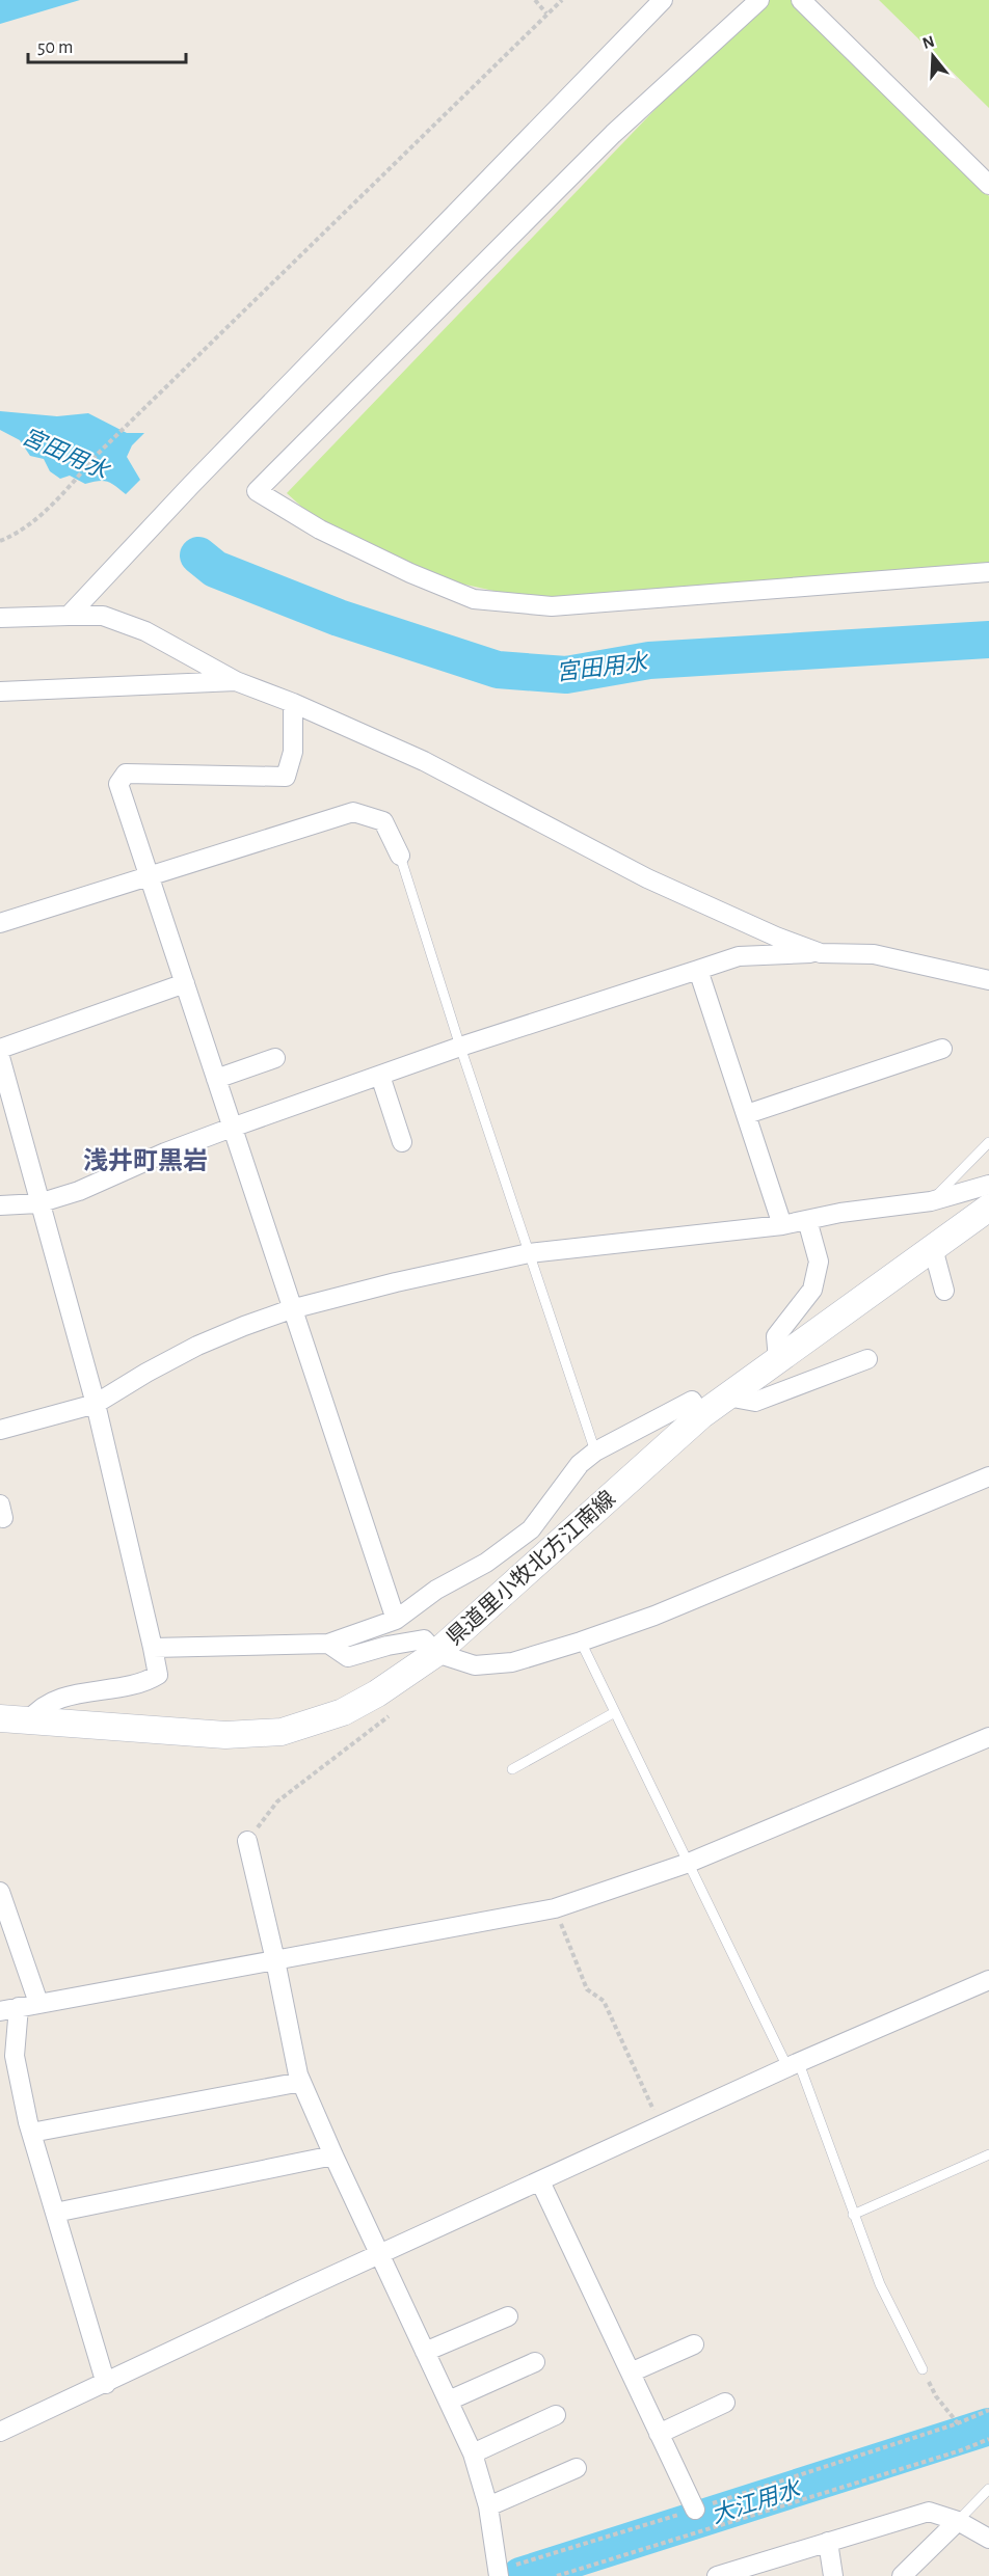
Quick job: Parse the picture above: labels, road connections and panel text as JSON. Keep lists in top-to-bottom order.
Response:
{
  "streets": {
    "main road": ["県道里小牧北方江南線"]
  },
  "districts": ["浅井町黒岩"],
  "water": ["宮田用水", "大江用水"],
  "scale_bar": "50 m",
  "north": "top"
}
